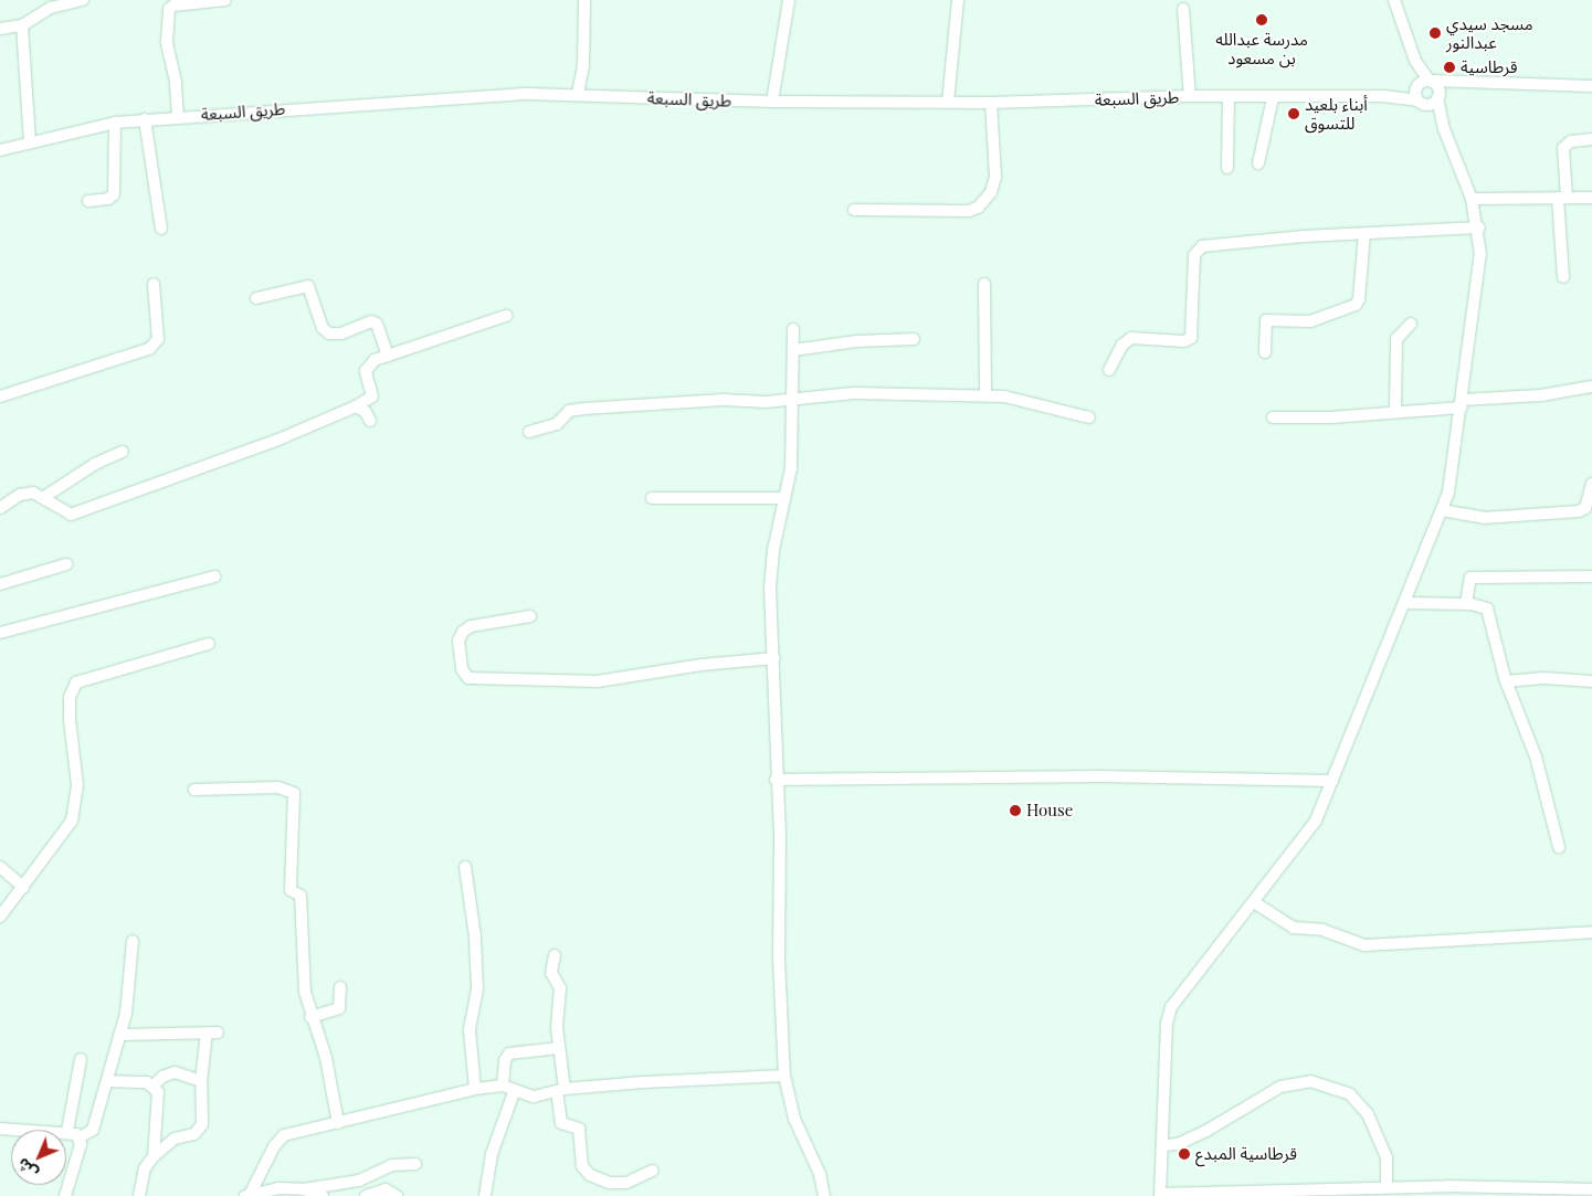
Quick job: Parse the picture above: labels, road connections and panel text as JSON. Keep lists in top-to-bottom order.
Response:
{
  "streets": {
    "street": ["طريق السبعة"]
  },
  "places": [
    "مدرسة عبدالله بن مسعود",
    "مسجد سيدي عبدالنور",
    "قرطاسية",
    "أبناء بلعيد للتسوق",
    "House",
    "قرطاسية المبدع"
  ],
  "north": "bottom left"
}
